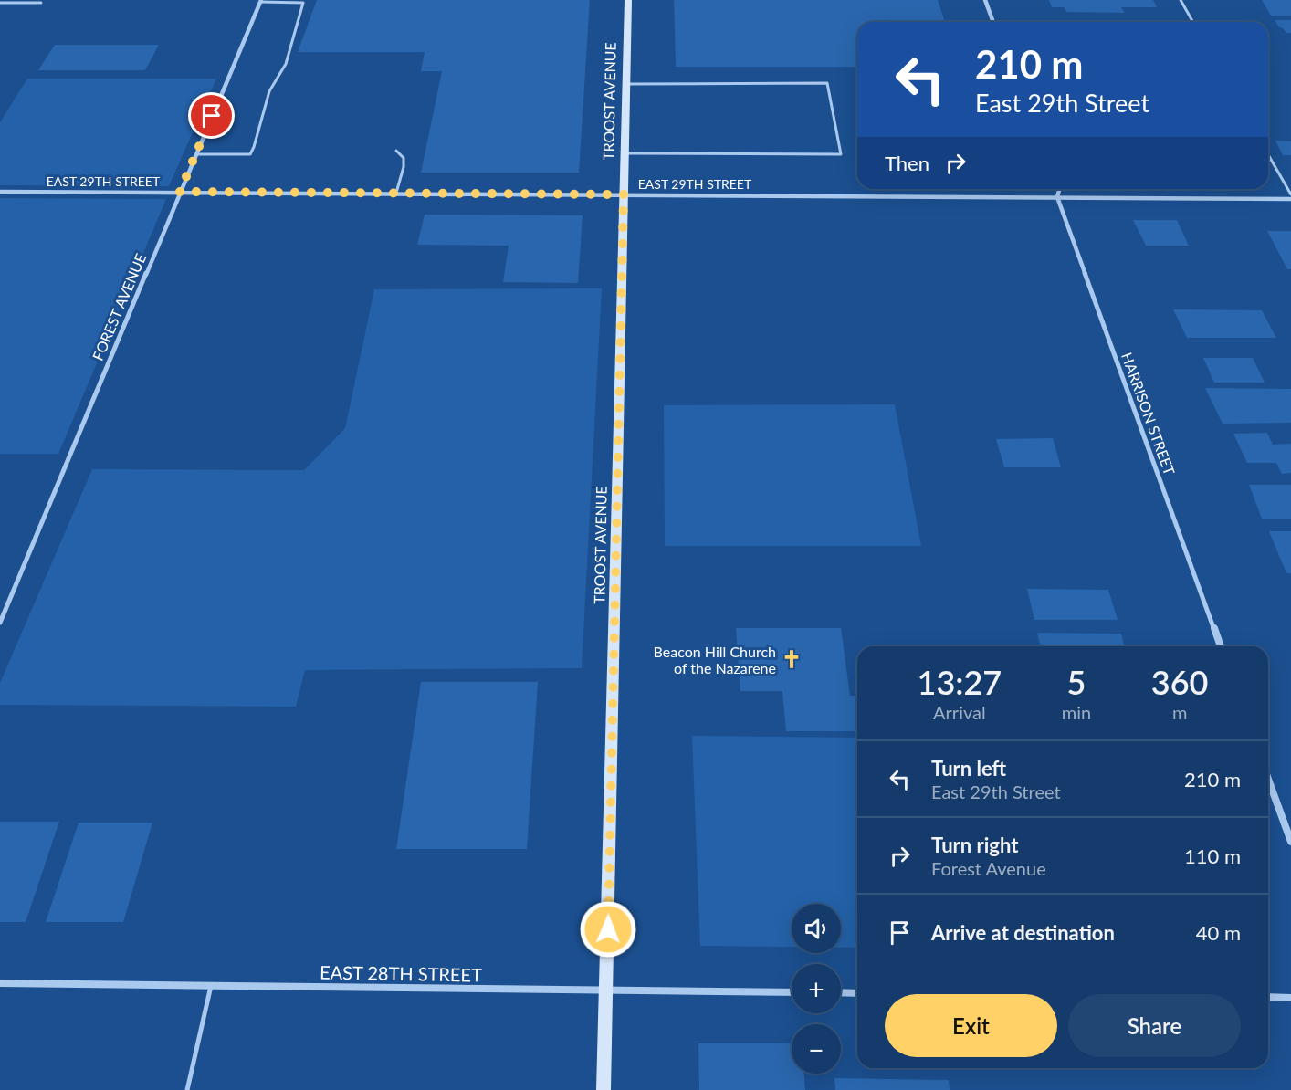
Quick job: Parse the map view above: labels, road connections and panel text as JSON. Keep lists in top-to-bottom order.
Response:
{
  "streets": {
    "main road": ["TROOST AVENUE"],
    "street": [
      "EAST 29TH STREET",
      "FOREST AVENUE",
      "HARRISON STREET",
      "EAST 28TH STREET"
    ]
  },
  "crossings": [
    ["TROOST AVENUE", "EAST 29TH STREET"],
    ["TROOST AVENUE", "EAST 28TH STREET"],
    ["EAST 29TH STREET", "FOREST AVENUE"],
    ["EAST 29TH STREET", "HARRISON STREET"]
  ],
  "places": {
    "church": ["Beacon Hill Church of the Nazarene"]
  },
  "page": {
    "turn": ["210 m", "East 29th Street"],
    "then": "Then",
    "eta": [
      "13:27",
      "Arrival",
      "5",
      "min",
      "360",
      "m"
    ],
    "list": [
      {
        "name": "Turn left",
        "note": "East 29th Street",
        "value": "210 m"
      },
      {
        "name": "Turn right",
        "note": "Forest Avenue",
        "value": "110 m"
      },
      {
        "name": "Arrive at destination",
        "value": "40 m"
      }
    ],
    "map_buttons": ["+", "−"],
    "buttons": ["Exit", "Share"]
  }
}
